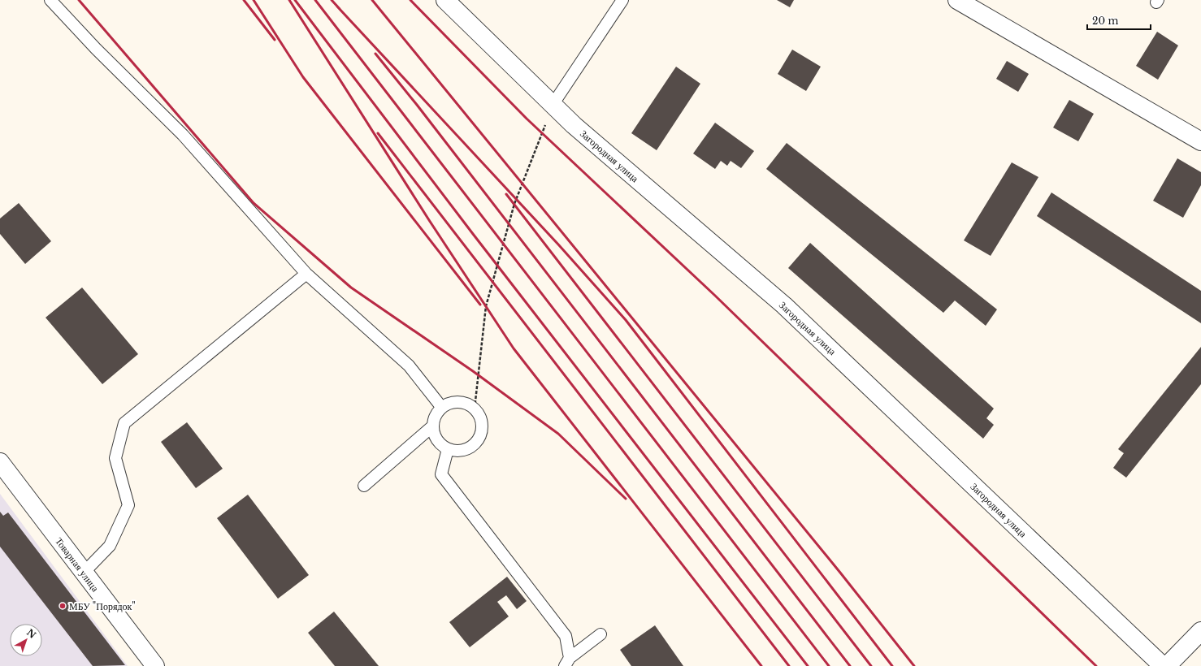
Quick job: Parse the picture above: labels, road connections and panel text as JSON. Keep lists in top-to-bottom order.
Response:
{
  "streets": {
    "street": ["Загородная улица", "Товарная улица"]
  },
  "places": ["МБУ \"Порядок\""],
  "scale_bar": "20 m",
  "north": "top right"
}
